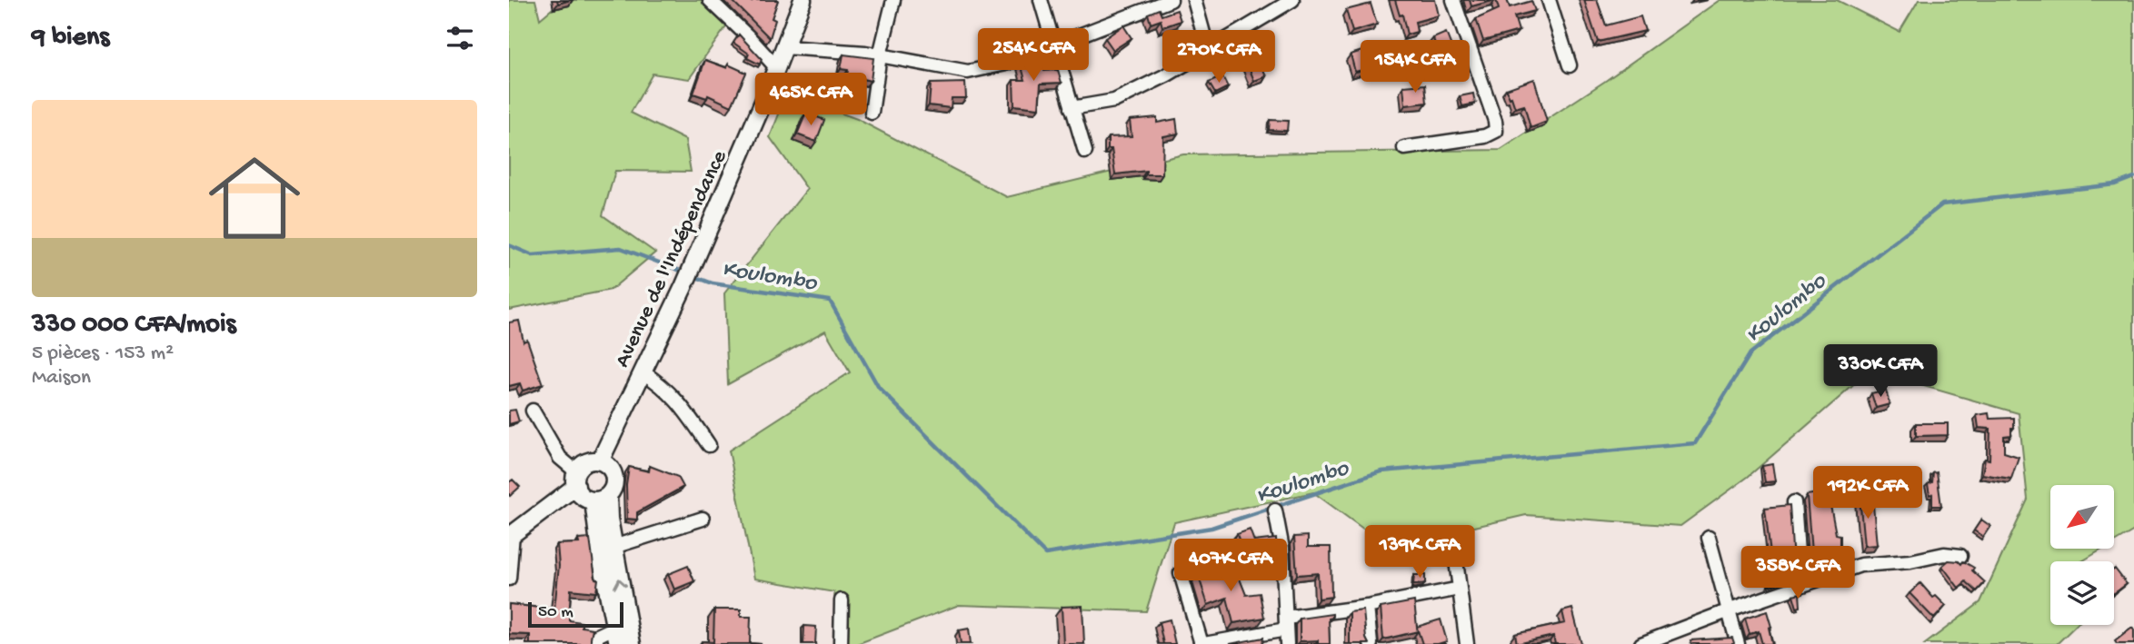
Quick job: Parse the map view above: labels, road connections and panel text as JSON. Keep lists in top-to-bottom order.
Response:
{
  "streets": {
    "street": ["Avenue de l'Indépendance"]
  },
  "water": ["Koulombo"],
  "scale_bar": "50 m",
  "north": "bottom left",
  "page": {
    "heading": "9 biens",
    "price": [
      "254K CFA",
      "270K CFA",
      "154K CFA",
      "465K CFA",
      "330K CFA",
      "192K CFA",
      "139K CFA",
      "407K CFA",
      "358K CFA"
    ],
    "list": [
      {
        "name": "330 000 CFA/mois",
        "note": "5 pièces · 153 m² · Maison"
      }
    ],
    "scale": "50 m"
  }
}
